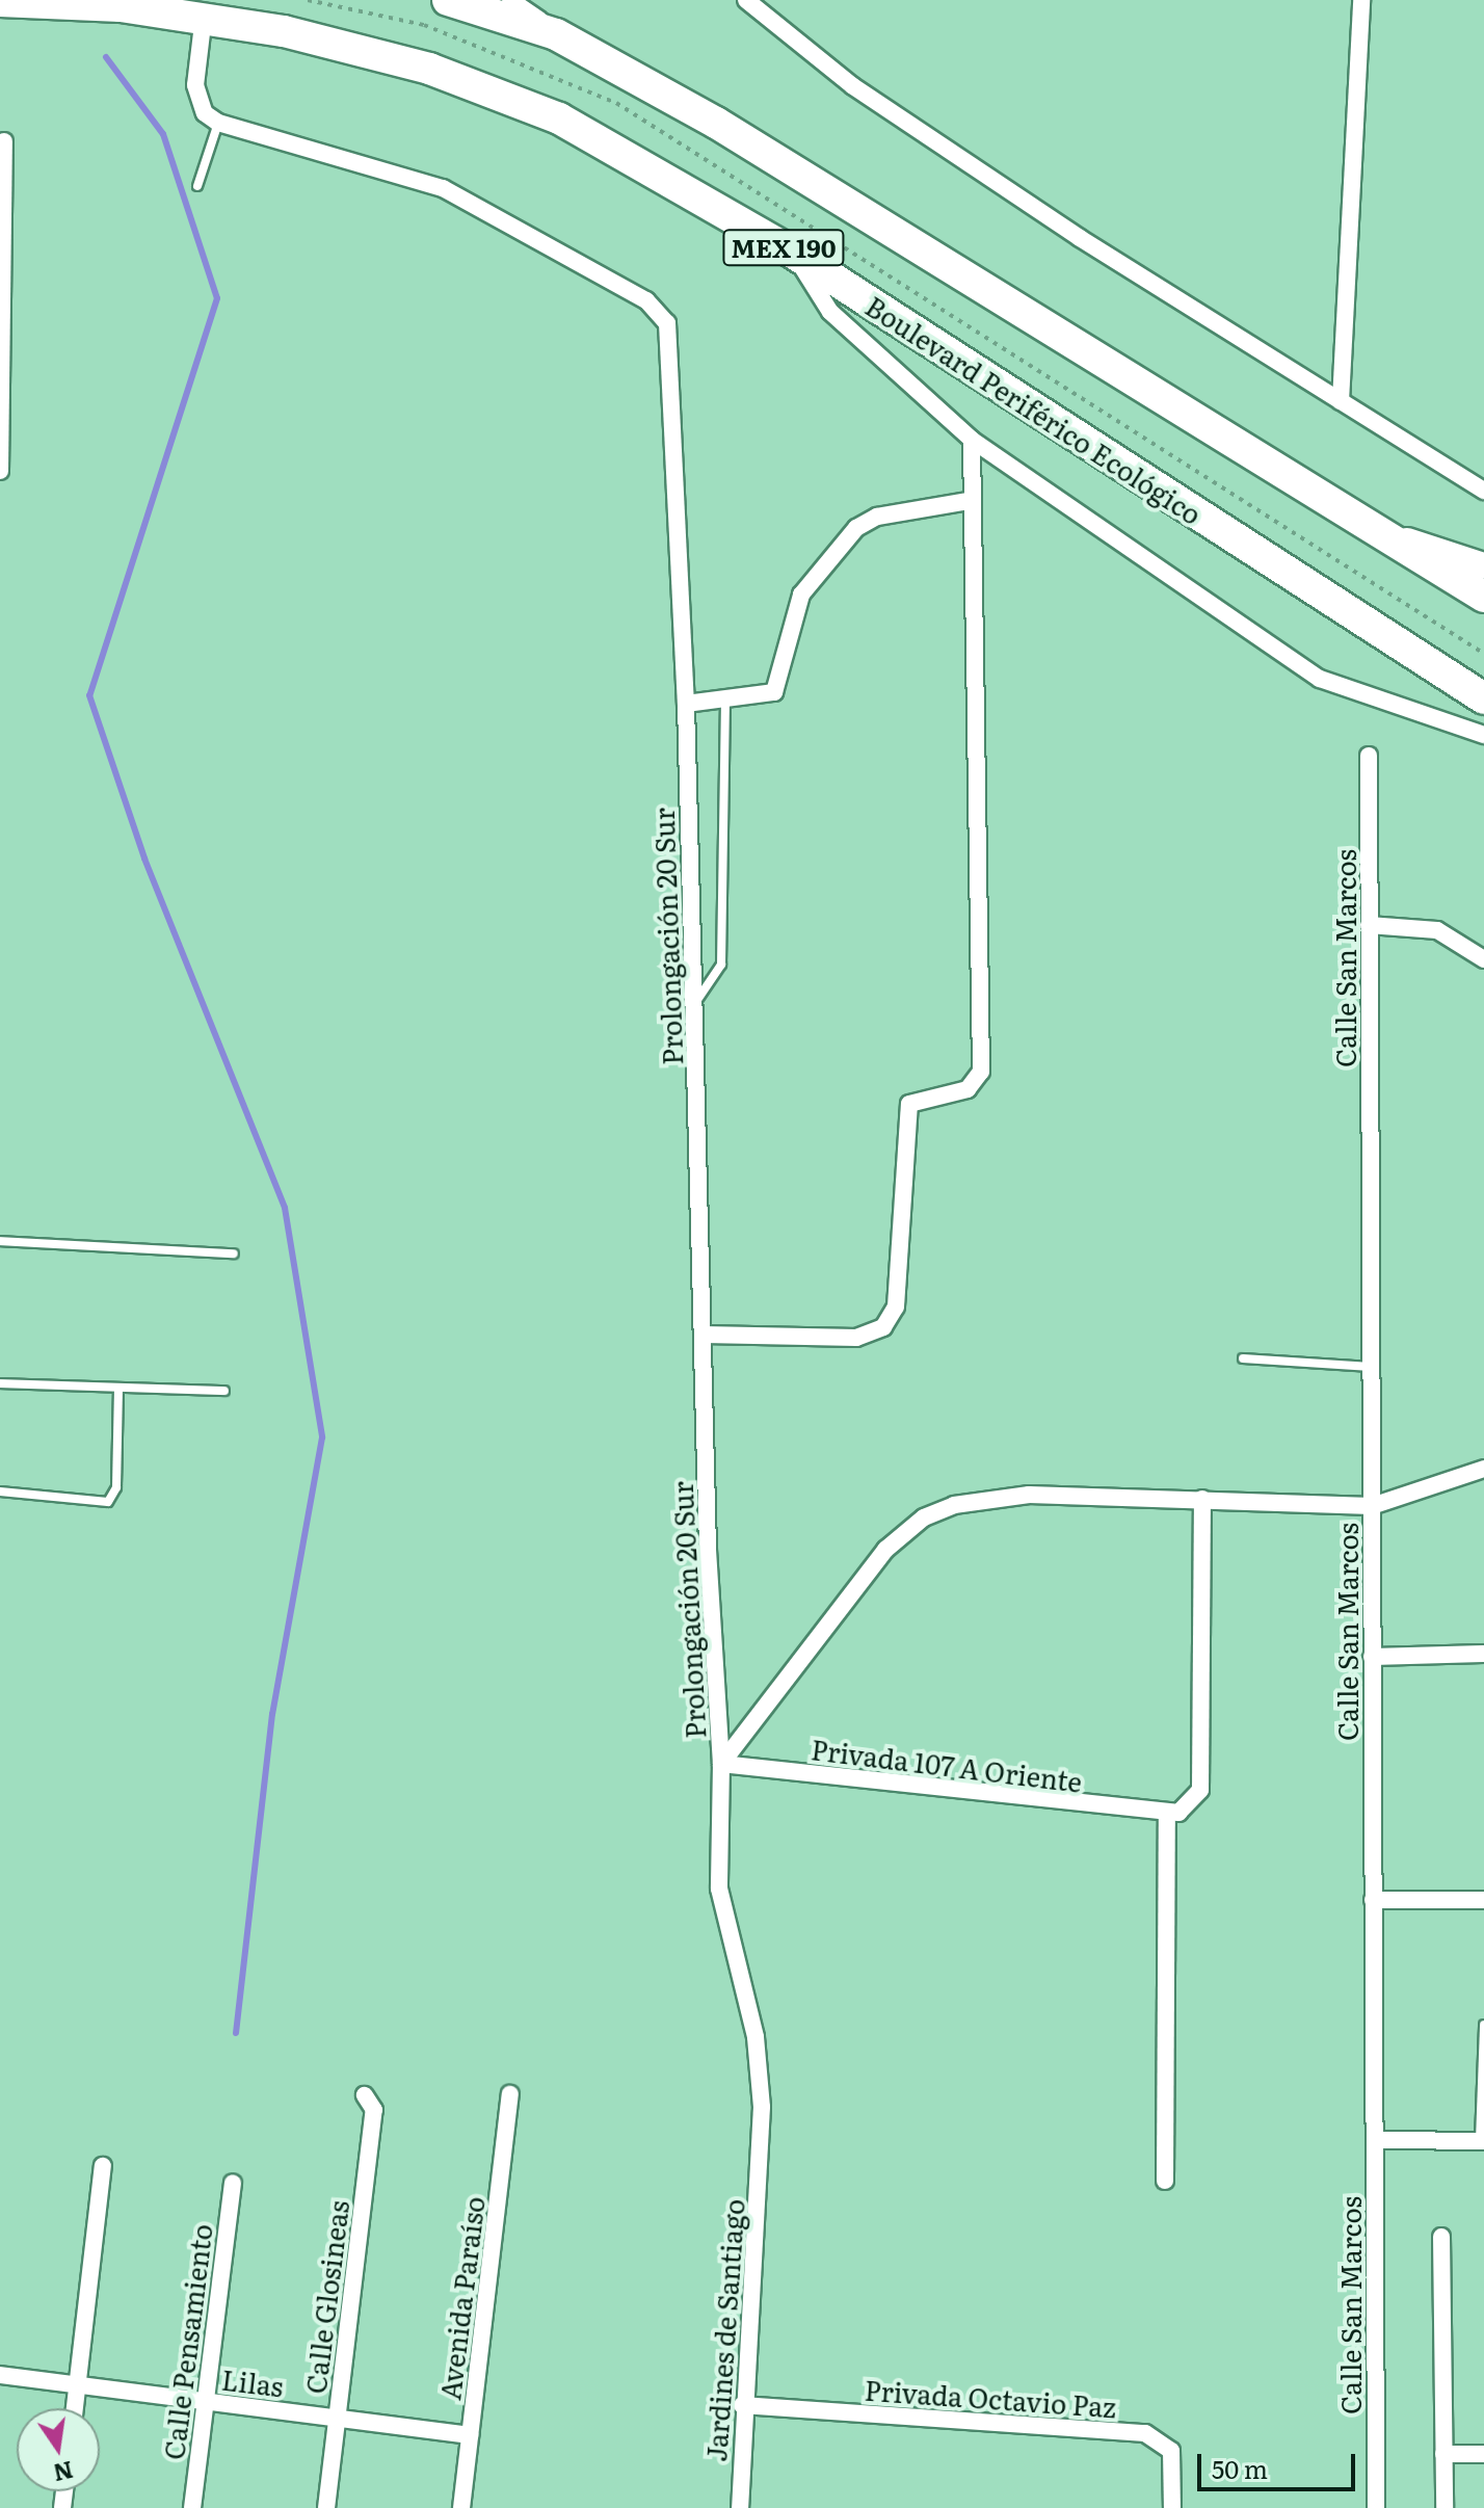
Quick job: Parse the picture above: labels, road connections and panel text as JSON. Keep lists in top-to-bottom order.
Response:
{
  "streets": {
    "highway": ["MEX 190", "Boulevard Periférico Ecológico"],
    "street": [
      "Prolongación 20 Sur",
      "Calle San Marcos",
      "Privada 107 A Oriente",
      "Calle Glosineas",
      "Avenida Paraíso",
      "Jardines de Santiago",
      "Calle Pensamiento",
      "Lilas",
      "Privada Octavio Paz"
    ]
  },
  "crossings": [
    ["Prolongación 20 Sur", "Privada 107 A Oriente"],
    ["Prolongación 20 Sur", "Jardines de Santiago"],
    ["Calle Glosineas", "Lilas"],
    ["Avenida Paraíso", "Lilas"],
    ["Jardines de Santiago", "Privada Octavio Paz"],
    ["Calle Pensamiento", "Lilas"]
  ],
  "scale_bar": "50 m",
  "north": "bottom"
}
